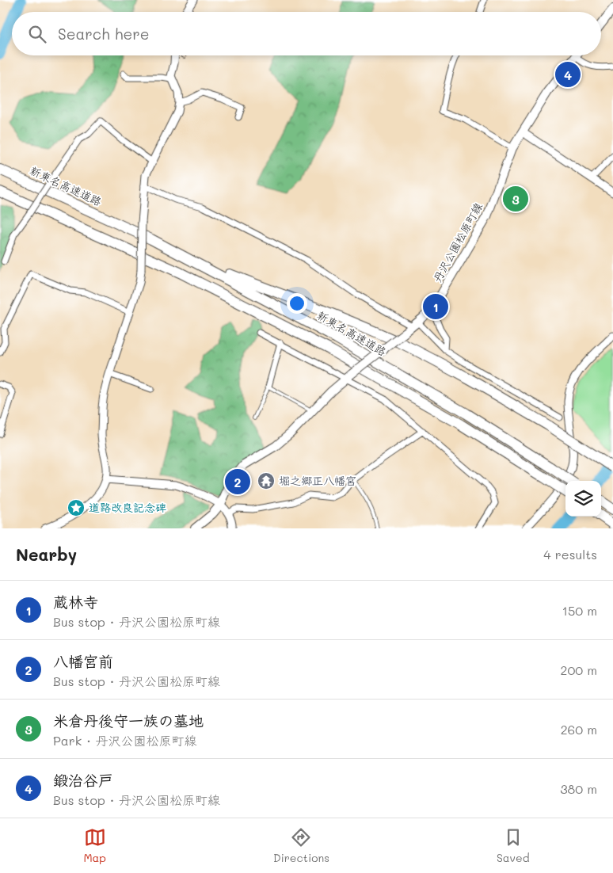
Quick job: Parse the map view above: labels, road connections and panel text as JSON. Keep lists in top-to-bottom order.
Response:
{
  "streets": {
    "highway": ["新東名高速道路"],
    "main road": ["丹沢公園松原町線"]
  },
  "places": {
    "temple": ["堀之郷正八幡宮"],
    "place": ["道路改良記念碑"]
  },
  "page": {
    "search": "Search here",
    "pins": [
      "4",
      "3",
      "1",
      "2"
    ],
    "heading": ["Nearby", "4 results"],
    "list": [
      {
        "mark": "1",
        "name": "蔵林寺",
        "note": "Bus stop · 丹沢公園松原町線",
        "value": "150 m"
      },
      {
        "mark": "2",
        "name": "八幡宮前",
        "note": "Bus stop · 丹沢公園松原町線",
        "value": "200 m"
      },
      {
        "mark": "3",
        "name": "米倉丹後守一族の墓地",
        "note": "Park · 丹沢公園松原町線",
        "value": "260 m"
      },
      {
        "mark": "4",
        "name": "鍛治谷戸",
        "note": "Bus stop · 丹沢公園松原町線",
        "value": "380 m"
      }
    ],
    "nav": ["Map", "Directions", "Saved"]
  }
}
